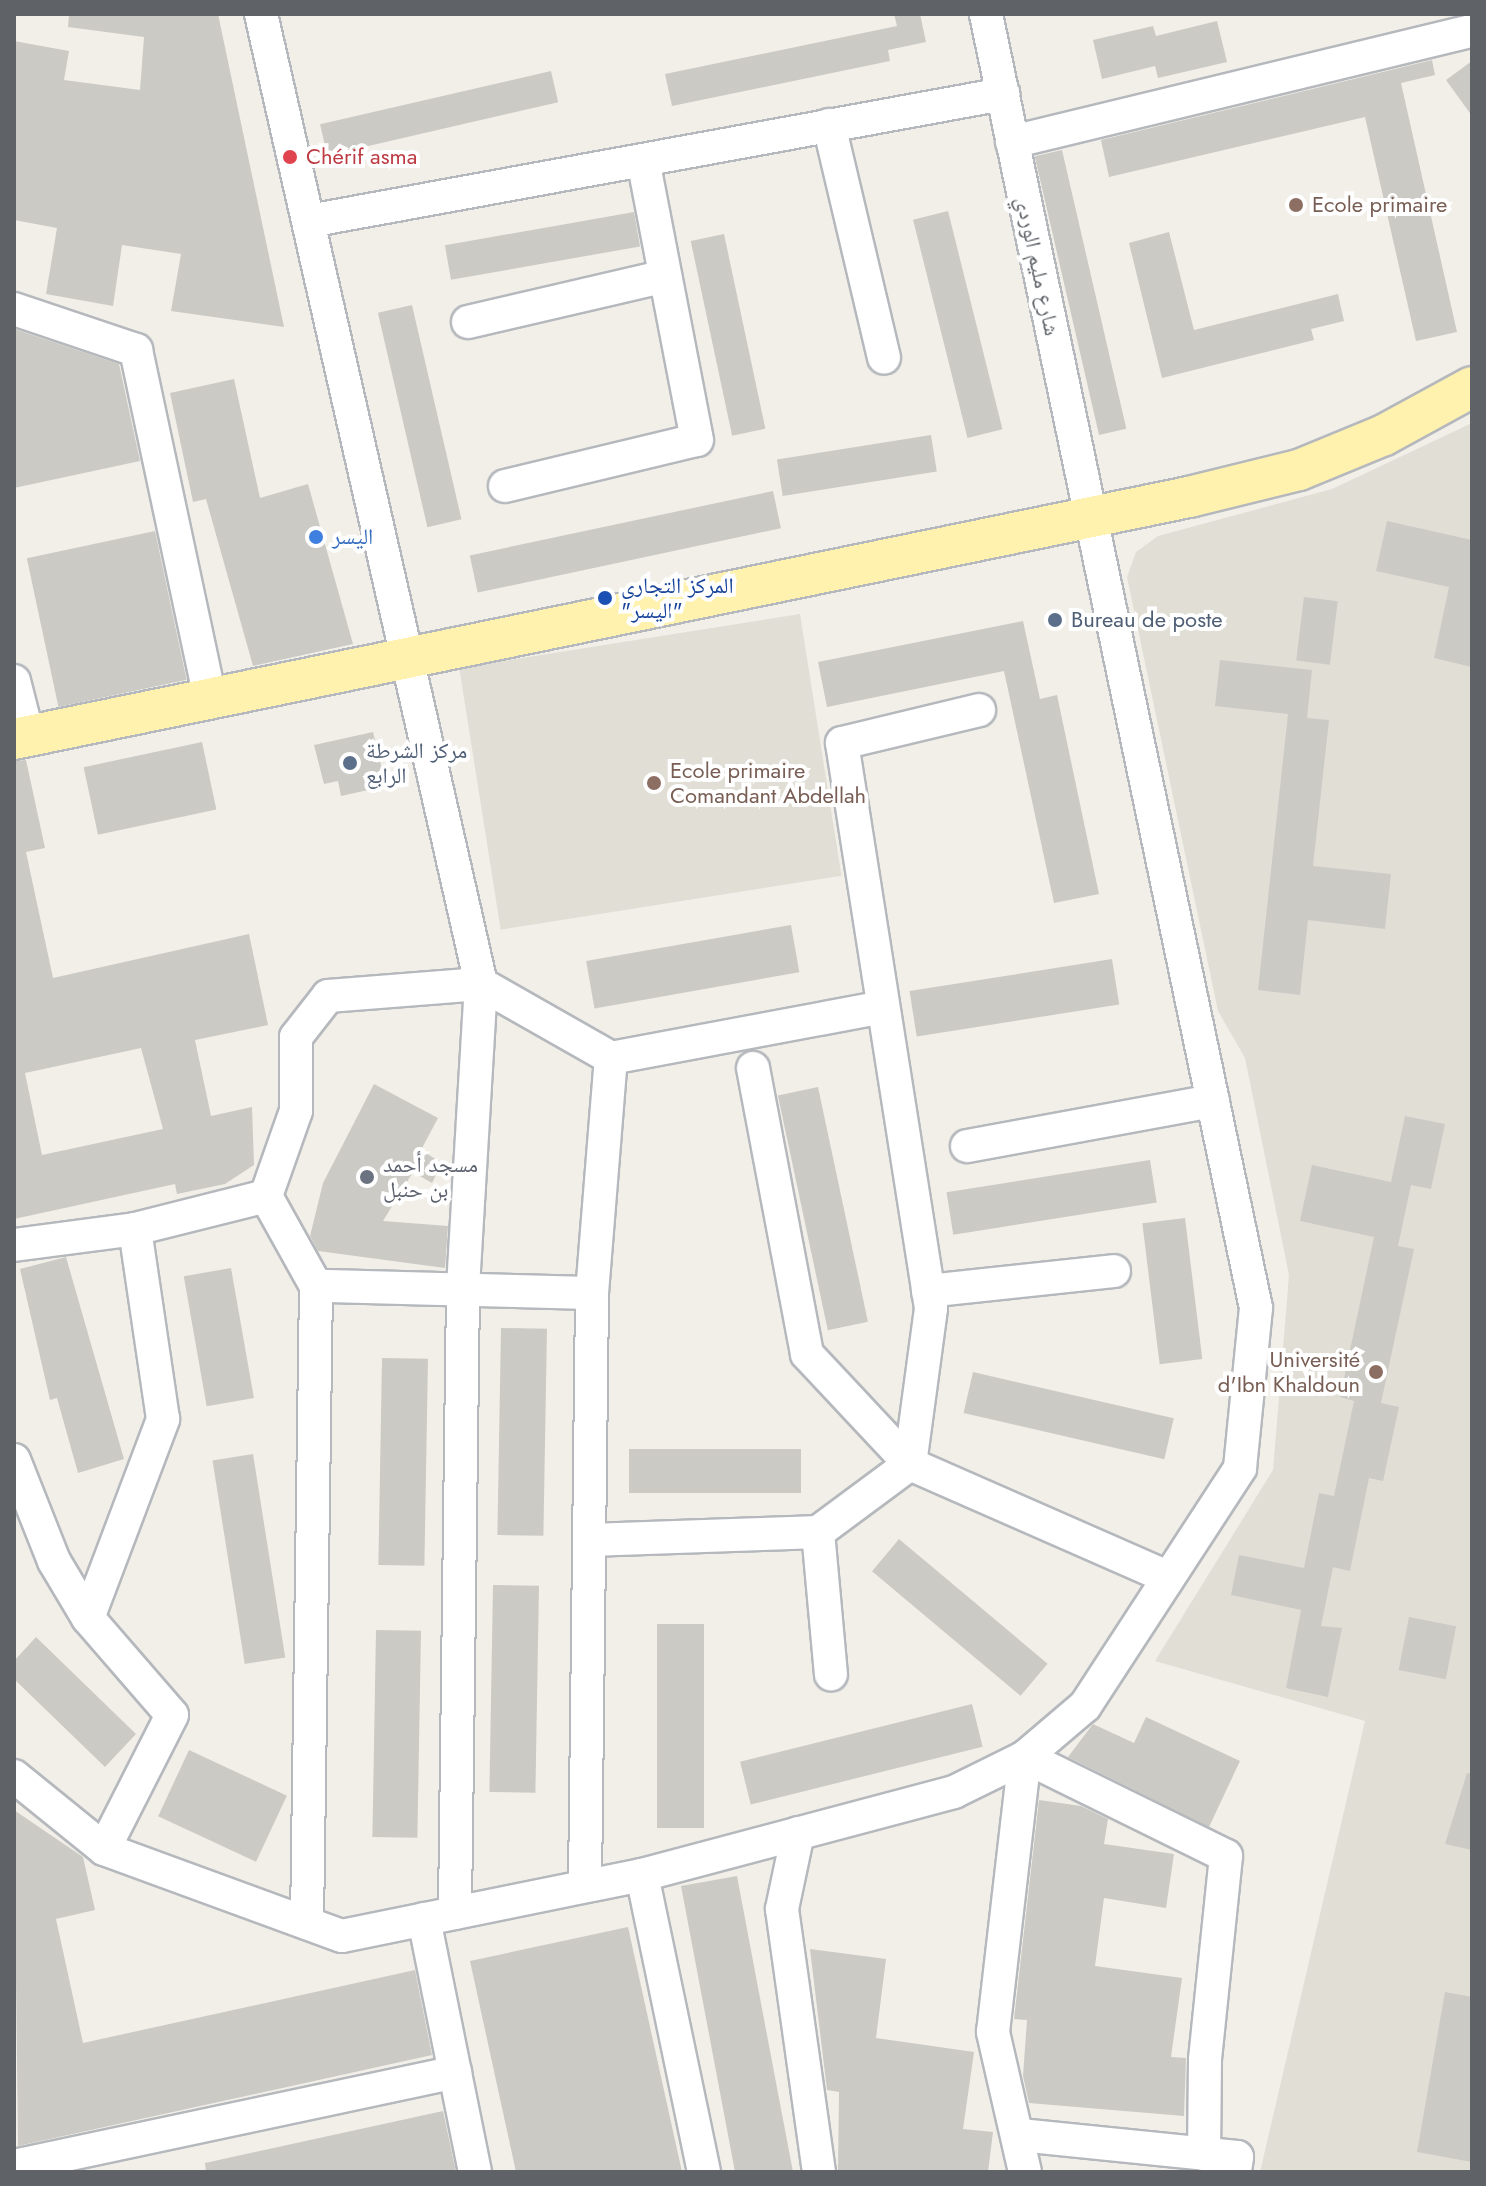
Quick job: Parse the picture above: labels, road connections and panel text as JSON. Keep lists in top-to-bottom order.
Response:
{
  "streets": {
    "street": ["شارع مليم الوردي"]
  },
  "places": [
    "Chérif asma",
    "Ecole primaire",
    "اليسر",
    "المركز التجاري \"اليسر\"",
    "Bureau de poste",
    "مركز الشرطة الرابع",
    "Ecole primaire Comandant Abdellah",
    "مسجد أحمد بن حنبل",
    "Université d'Ibn Khaldoun"
  ]
}
